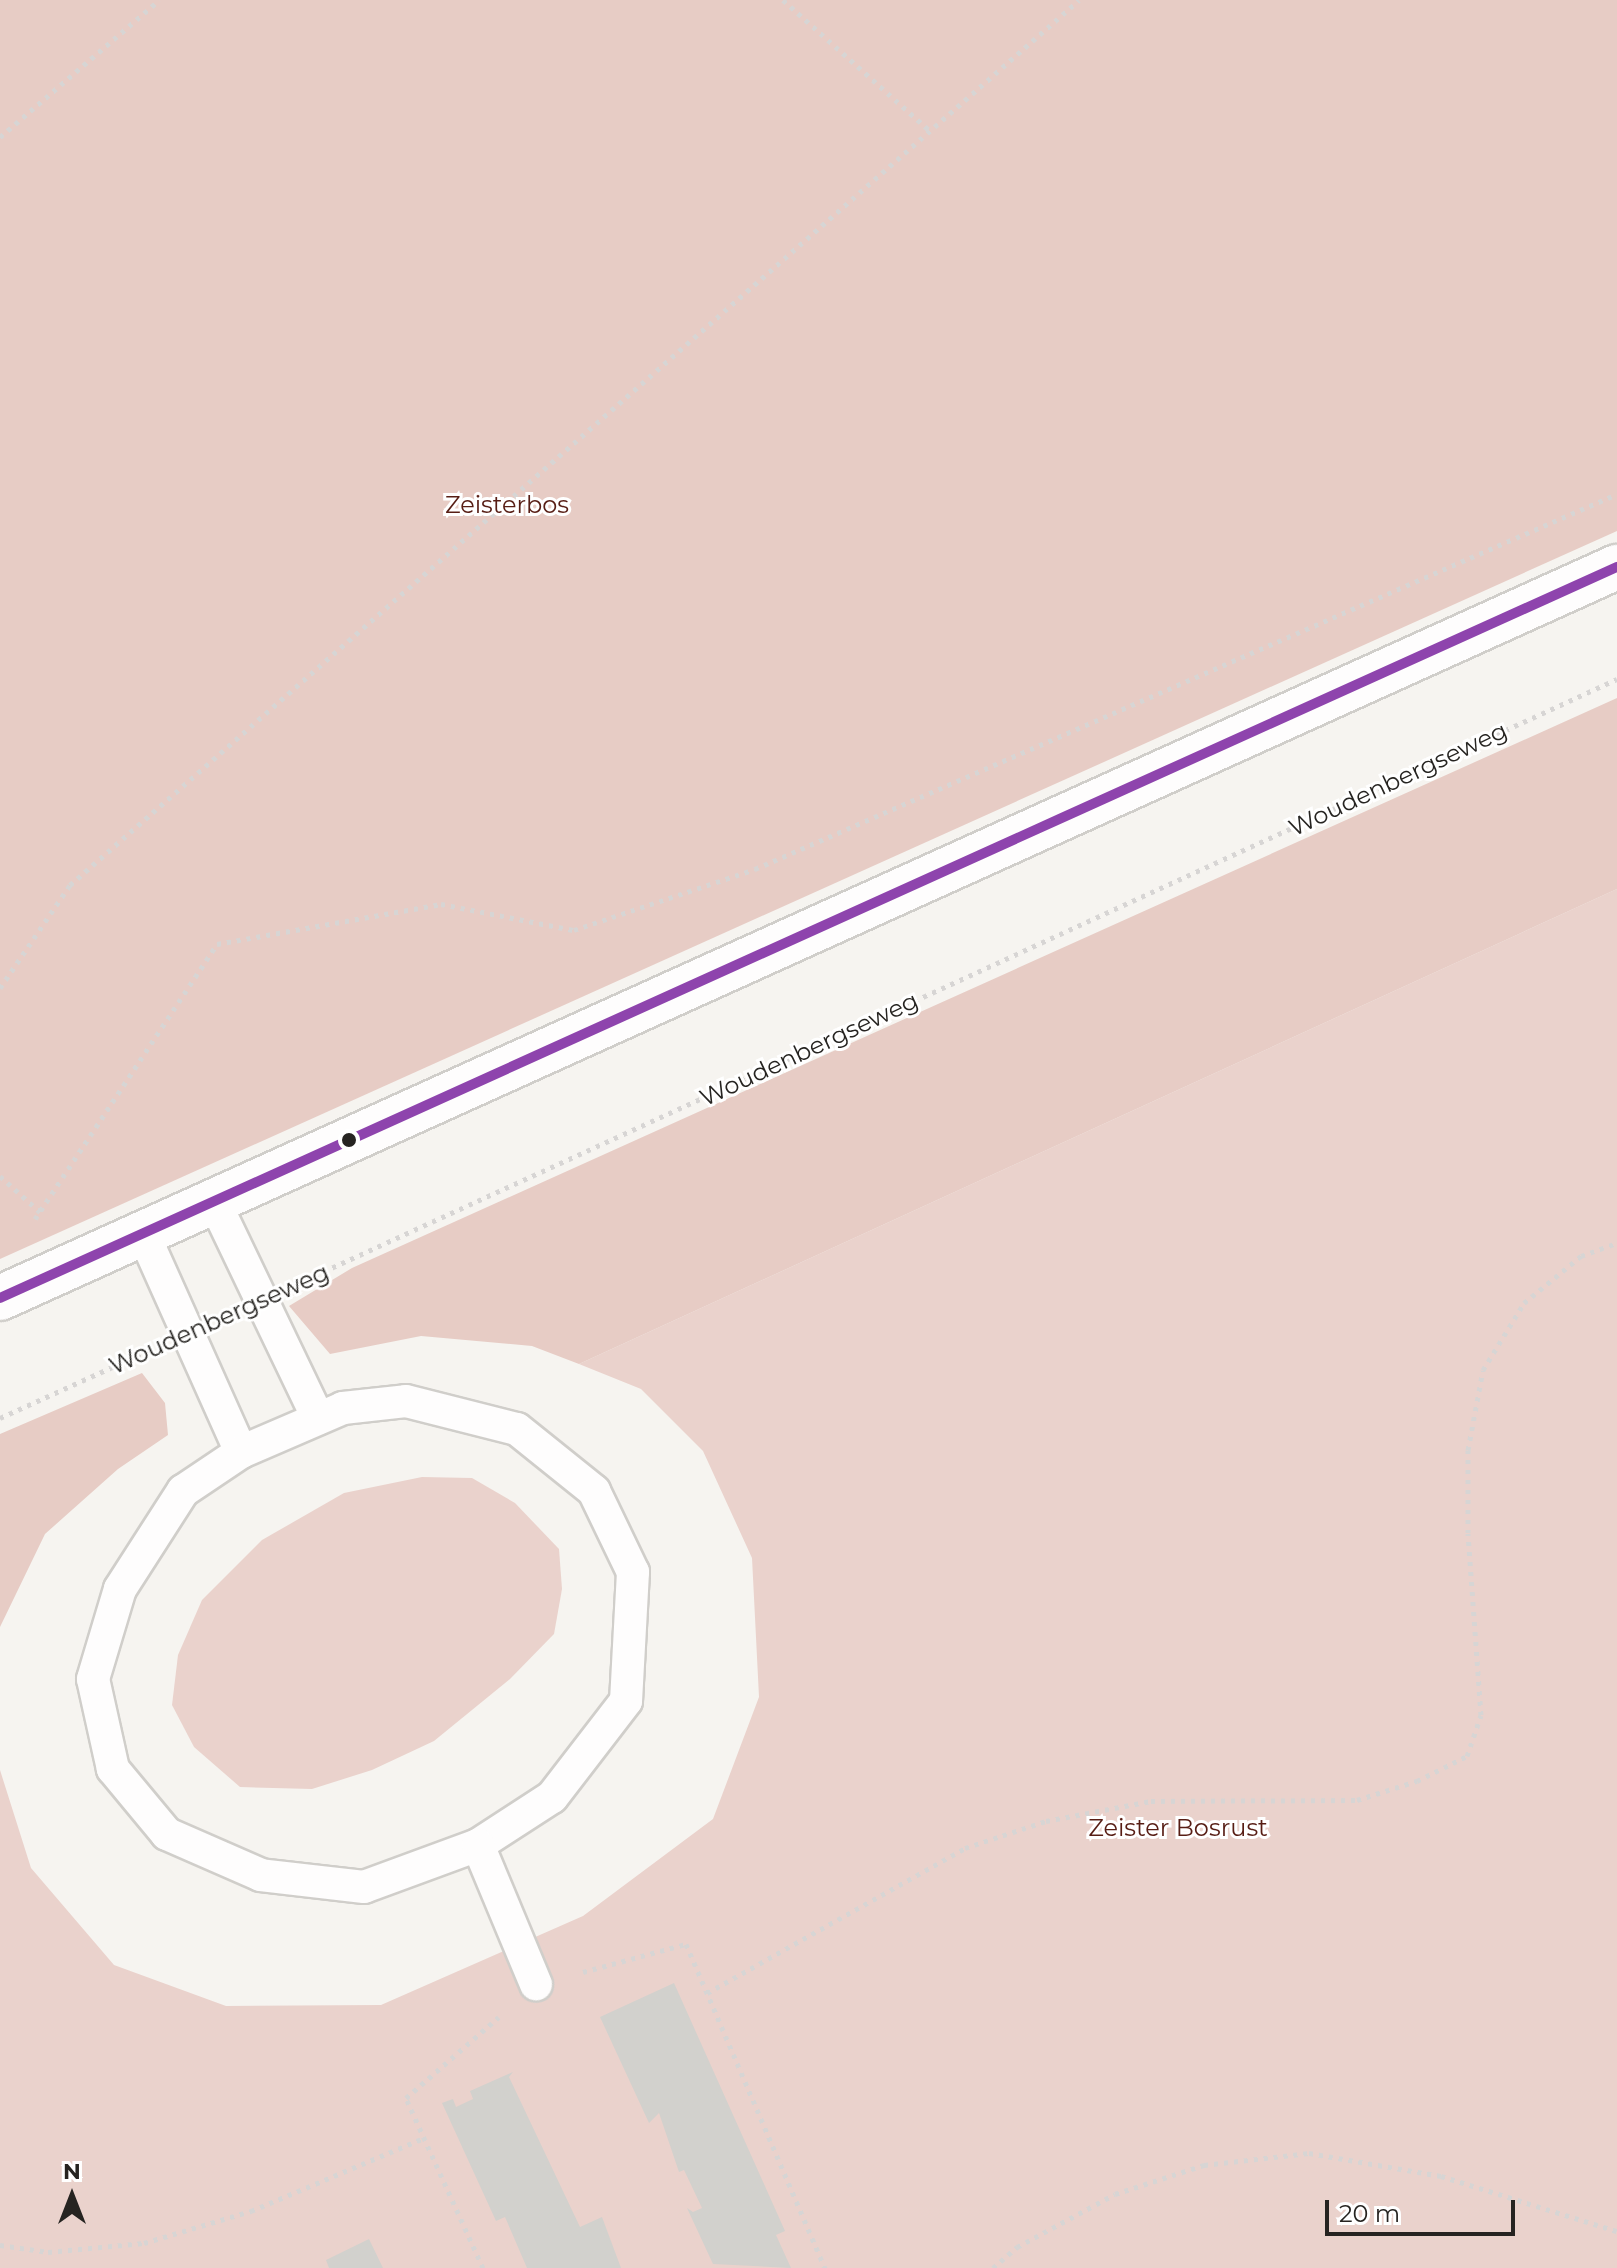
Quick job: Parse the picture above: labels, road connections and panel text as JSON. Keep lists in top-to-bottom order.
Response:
{
  "streets": {
    "path": ["Woudenbergseweg"]
  },
  "parks": ["Zeisterbos", "Zeister Bosrust"],
  "scale_bar": "20 m",
  "north": "top"
}
